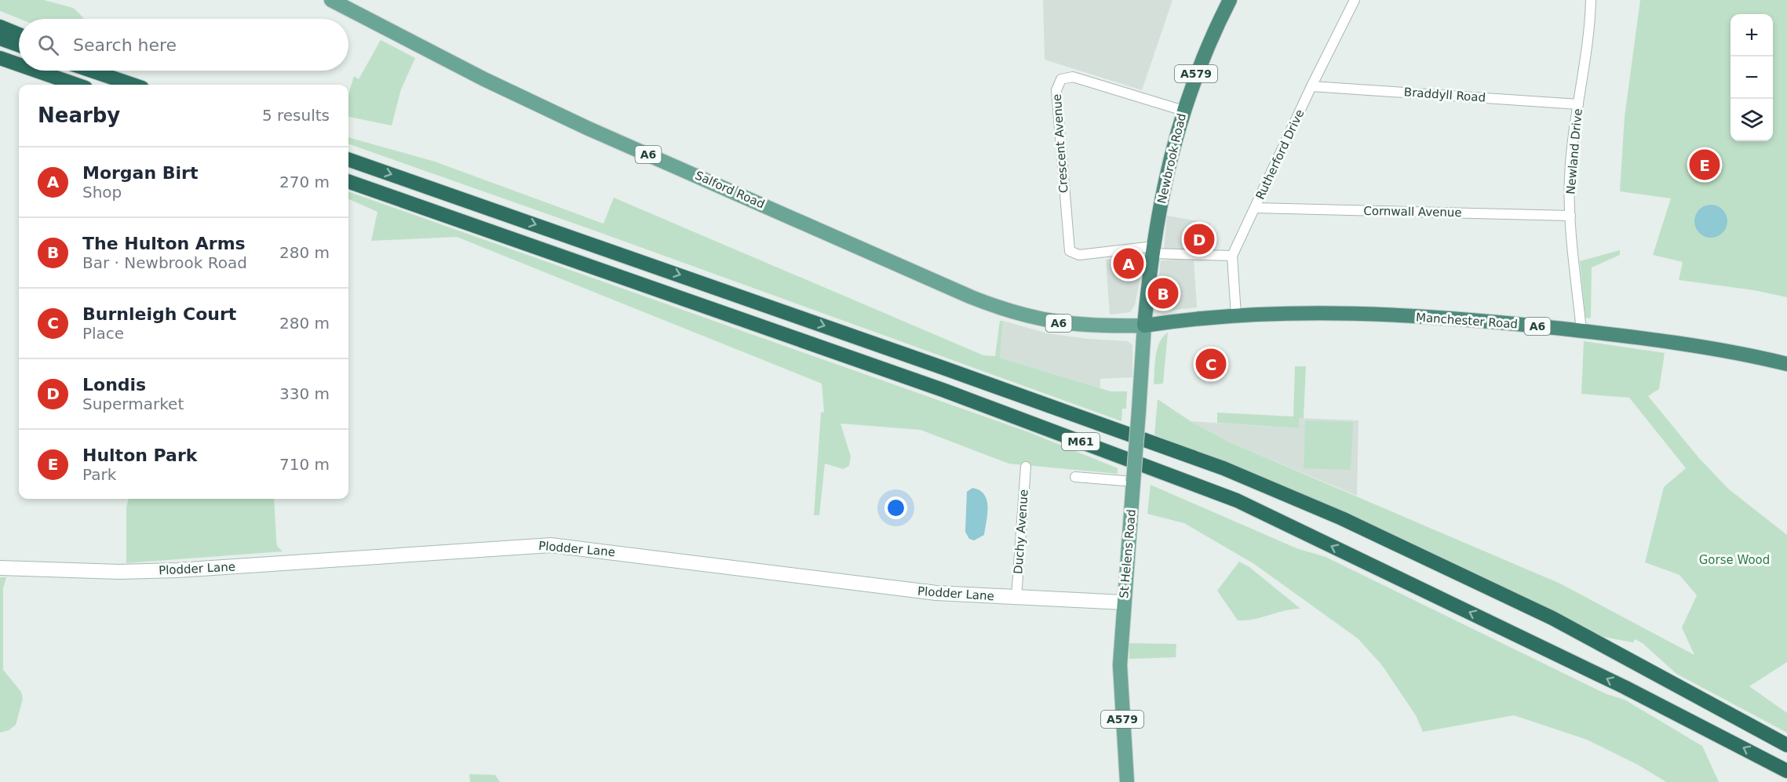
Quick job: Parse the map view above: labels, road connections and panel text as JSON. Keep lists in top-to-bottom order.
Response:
{
  "streets": {
    "highway": [
      "A579",
      "A6",
      "Newbrook Road",
      "Manchester Road",
      "M61"
    ],
    "main road": ["Salford Road", "Plodder Lane", "St Helens Road"],
    "street": [
      "Braddyll Road",
      "Crescent Avenue",
      "Newland Drive",
      "Rutherford Drive",
      "Cornwall Avenue",
      "Duchy Avenue"
    ]
  },
  "crossings": [
    ["Braddyll Road", "Newland Drive"],
    ["Braddyll Road", "Rutherford Drive"],
    ["Crescent Avenue", "Newbrook Road"],
    ["Newland Drive", "Cornwall Avenue"],
    ["Newland Drive", "Manchester Road"],
    ["Rutherford Drive", "Cornwall Avenue"],
    ["Rutherford Drive", "Manchester Road"],
    ["Newbrook Road", "Salford Road"],
    ["Newbrook Road", "Manchester Road"],
    ["Newbrook Road", "St Helens Road"],
    ["Salford Road", "Manchester Road"],
    ["Salford Road", "St Helens Road"],
    ["Manchester Road", "St Helens Road"],
    ["Duchy Avenue", "Plodder Lane"],
    ["Plodder Lane", "St Helens Road"]
  ],
  "parks": ["Gorse Wood"],
  "page": {
    "map_buttons": ["+", "−"],
    "search": "Search here",
    "heading": ["Nearby", "5 results"],
    "list": [
      {
        "mark": "A",
        "name": "Morgan Birt",
        "note": "Shop",
        "value": "270 m"
      },
      {
        "mark": "B",
        "name": "The Hulton Arms",
        "note": "Bar · Newbrook Road",
        "value": "280 m"
      },
      {
        "mark": "C",
        "name": "Burnleigh Court",
        "note": "Place",
        "value": "280 m"
      },
      {
        "mark": "D",
        "name": "Londis",
        "note": "Supermarket",
        "value": "330 m"
      },
      {
        "mark": "E",
        "name": "Hulton Park",
        "note": "Park",
        "value": "710 m"
      }
    ],
    "pins": [
      "E",
      "D",
      "A",
      "B",
      "C"
    ]
  }
}
